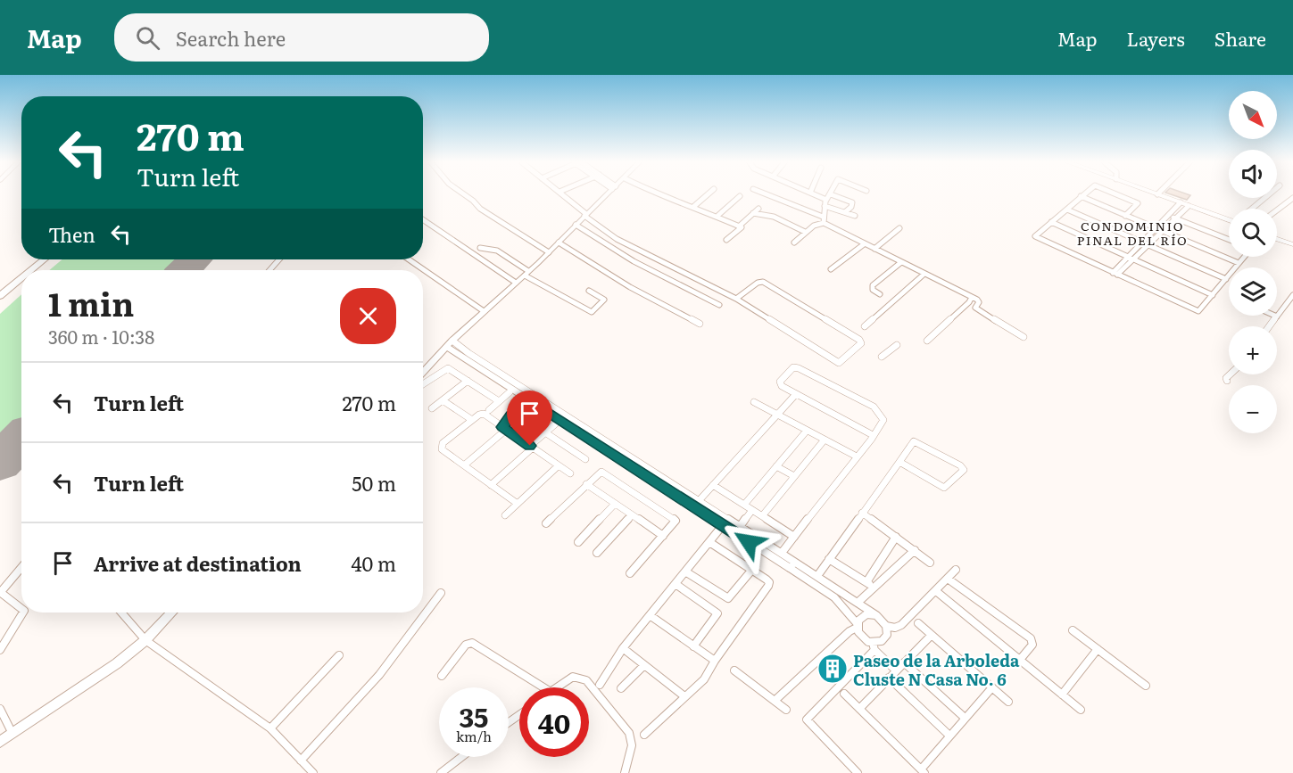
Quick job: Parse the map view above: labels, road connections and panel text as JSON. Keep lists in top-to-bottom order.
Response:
{
  "districts": ["CONDOMINIO PINAL DEL RÍO"],
  "places": {
    "building": ["Paseo de la Arboleda Cluste N Casa No. 6"]
  },
  "north": "bottom right",
  "page": {
    "header": "Map",
    "search": "Search here",
    "nav": ["Map", "Layers", "Share"],
    "map_buttons": ["+", "−"],
    "turn": ["270 m", "Turn left"],
    "then": "Then",
    "heading": ["1 min", "360 m · 10:38"],
    "list": [
      {
        "name": "Turn left",
        "value": "270 m"
      },
      {
        "name": "Turn left",
        "value": "50 m"
      },
      {
        "name": "Arrive at destination",
        "value": "40 m"
      }
    ],
    "speed": "35 km/h",
    "limit": "40"
  }
}
